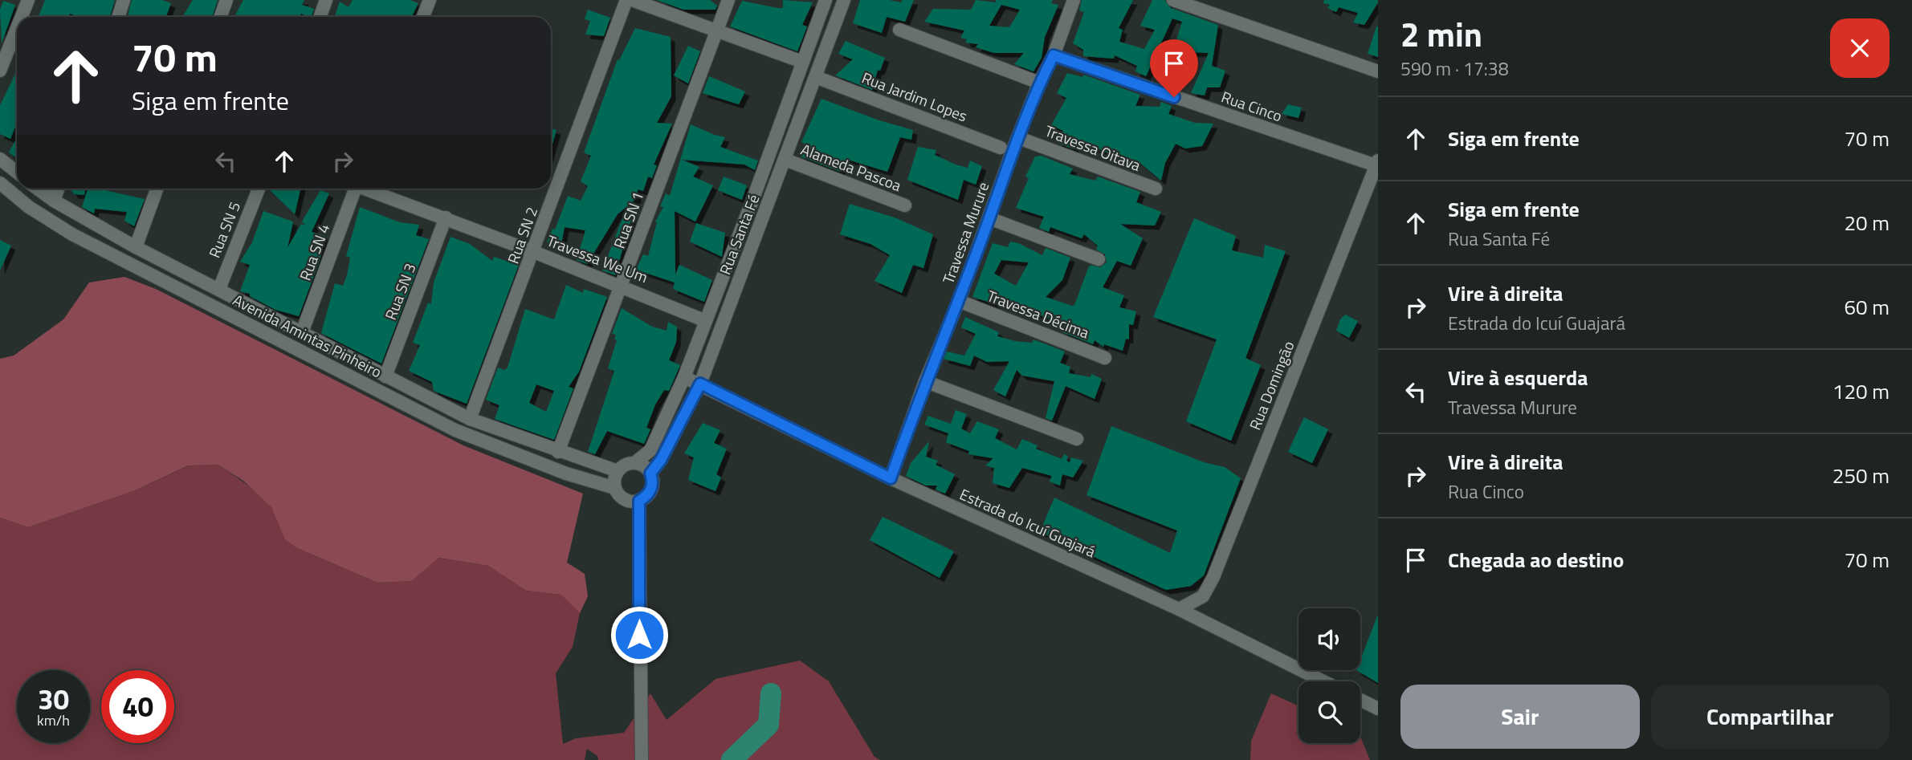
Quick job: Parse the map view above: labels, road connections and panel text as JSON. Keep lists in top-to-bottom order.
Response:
{
  "streets": {
    "street": [
      "Rua Jardim Lopes",
      "Rua Cinco",
      "Travessa Oitava",
      "Alameda Pascoa",
      "Rua SN 1",
      "Rua SN 5",
      "Travessa Murure",
      "Rua Santa Fé",
      "Rua SN 2",
      "Rua SN 4",
      "Travessa We Um",
      "Rua SN 3",
      "Travessa Décima",
      "Avenida Amintas Pinheiro",
      "Rua Domingão",
      "Estrada do Icuí Guajará"
    ]
  },
  "crossings": [
    ["Rua Jardim Lopes", "Rua Santa Fé"],
    ["Rua Cinco", "Travessa Murure"],
    ["Rua Cinco", "Rua Domingão"],
    ["Travessa Oitava", "Travessa Murure"],
    ["Alameda Pascoa", "Rua Santa Fé"],
    ["Rua SN 1", "Travessa We Um"],
    ["Rua SN 1", "Avenida Amintas Pinheiro"],
    ["Rua SN 5", "Avenida Amintas Pinheiro"],
    ["Travessa Murure", "Travessa Décima"],
    ["Travessa Murure", "Estrada do Icuí Guajará"],
    ["Rua Santa Fé", "Travessa We Um"],
    ["Rua Santa Fé", "Avenida Amintas Pinheiro"],
    ["Rua Santa Fé", "Estrada do Icuí Guajará"],
    ["Rua SN 2", "Travessa We Um"],
    ["Rua SN 2", "Avenida Amintas Pinheiro"],
    ["Rua SN 4", "Avenida Amintas Pinheiro"],
    ["Travessa We Um", "Rua SN 3"],
    ["Rua SN 3", "Avenida Amintas Pinheiro"],
    ["Rua Domingão", "Estrada do Icuí Guajará"]
  ],
  "page": {
    "heading": ["2 min", "590 m · 17:38"],
    "turn": ["70 m", "Siga em frente"],
    "list": [
      {
        "name": "Siga em frente",
        "value": "70 m"
      },
      {
        "name": "Siga em frente",
        "note": "Rua Santa Fé",
        "value": "20 m"
      },
      {
        "name": "Vire à direita",
        "note": "Estrada do Icuí Guajará",
        "value": "60 m"
      },
      {
        "name": "Vire à esquerda",
        "note": "Travessa Murure",
        "value": "120 m"
      },
      {
        "name": "Vire à direita",
        "note": "Rua Cinco",
        "value": "250 m"
      },
      {
        "name": "Chegada ao destino",
        "value": "70 m"
      }
    ],
    "speed": "30 km/h",
    "limit": "40",
    "buttons": ["Sair", "Compartilhar"]
  }
}
